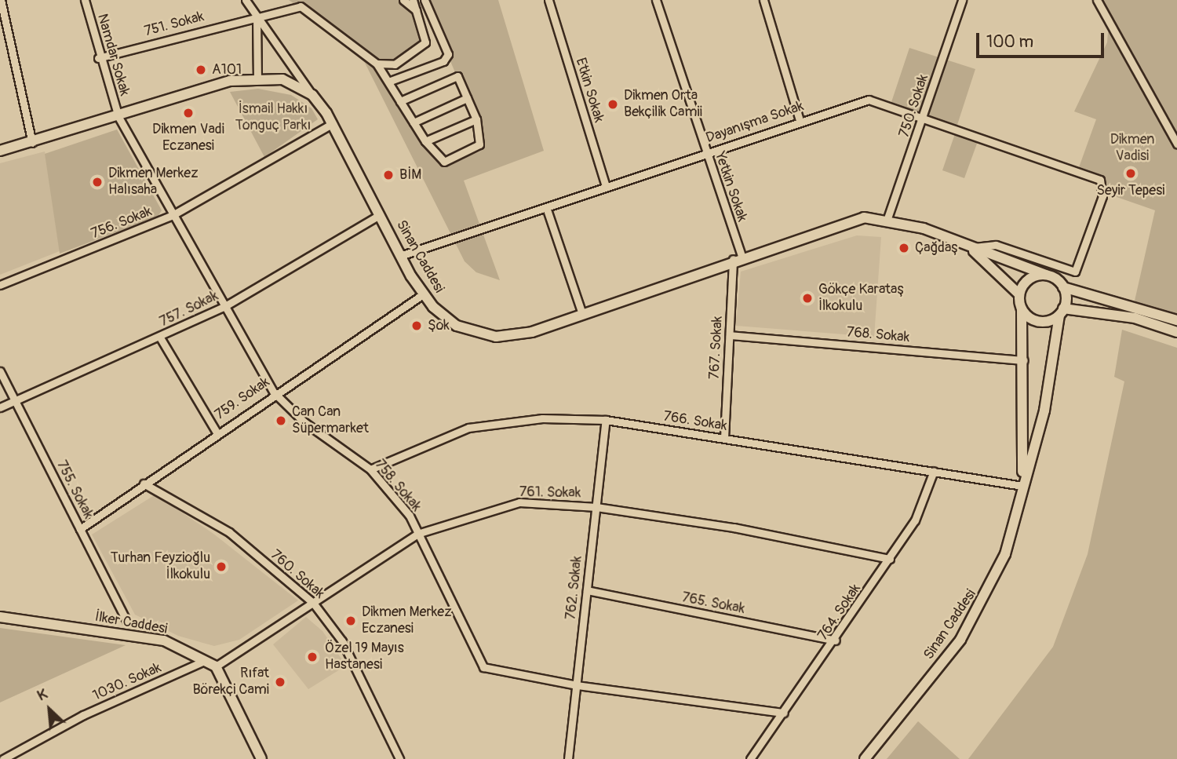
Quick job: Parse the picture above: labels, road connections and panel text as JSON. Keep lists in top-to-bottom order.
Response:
{
  "streets": {
    "main road": ["Sinan Caddesi", "İlker Caddesi"],
    "street": [
      "751. Sokak",
      "Namdar Sokak",
      "Etkin Sokak",
      "750. Sokak",
      "Dayanışma Sokak",
      "Yetkin Sokak",
      "756. Sokak",
      "757. Sokak",
      "768. Sokak",
      "767. Sokak",
      "759. Sokak",
      "766. Sokak",
      "758. Sokak",
      "755. Sokak",
      "761. Sokak",
      "760. Sokak",
      "762. Sokak",
      "765. Sokak",
      "764. Sokak",
      "1030. Sokak"
    ]
  },
  "crossings": [
    ["751. Sokak", "Namdar Sokak"],
    ["Namdar Sokak", "Sinan Caddesi"],
    ["Namdar Sokak", "758. Sokak"],
    ["Etkin Sokak", "Dayanışma Sokak"],
    ["750. Sokak", "Dayanışma Sokak"],
    ["750. Sokak", "Sinan Caddesi"],
    ["Dayanışma Sokak", "Yetkin Sokak"],
    ["Dayanışma Sokak", "Sinan Caddesi"],
    ["Yetkin Sokak", "Sinan Caddesi"],
    ["Yetkin Sokak", "767. Sokak"],
    ["756. Sokak", "Sinan Caddesi"],
    ["756. Sokak", "758. Sokak"],
    ["Sinan Caddesi", "757. Sokak"],
    ["Sinan Caddesi", "768. Sokak"],
    ["Sinan Caddesi", "767. Sokak"],
    ["Sinan Caddesi", "759. Sokak"],
    ["Sinan Caddesi", "766. Sokak"],
    ["Sinan Caddesi", "758. Sokak"],
    ["757. Sokak", "758. Sokak"],
    ["757. Sokak", "755. Sokak"],
    ["768. Sokak", "767. Sokak"],
    ["767. Sokak", "766. Sokak"],
    ["759. Sokak", "758. Sokak"],
    ["759. Sokak", "755. Sokak"],
    ["759. Sokak", "760. Sokak"],
    ["766. Sokak", "758. Sokak"],
    ["766. Sokak", "762. Sokak"],
    ["766. Sokak", "764. Sokak"],
    ["758. Sokak", "761. Sokak"],
    ["758. Sokak", "762. Sokak"],
    ["758. Sokak", "764. Sokak"],
    ["761. Sokak", "760. Sokak"],
    ["761. Sokak", "762. Sokak"],
    ["761. Sokak", "764. Sokak"],
    ["761. Sokak", "İlker Caddesi"],
    ["762. Sokak", "765. Sokak"],
    ["765. Sokak", "764. Sokak"],
    ["İlker Caddesi", "1030. Sokak"]
  ],
  "parks": ["İsmail Hakkı Tonguç Parkı", "Dikmen Vadisi"],
  "places": [
    "A101",
    "Dikmen Orta Bekçilik Camii",
    "Dikmen Vadi Eczanesi",
    "Seyir Tepesi",
    "BİM",
    "Dikmen Merkez Halısaha",
    "Çağdaş",
    "Gökçe Karataş İlkokulu",
    "Şok",
    "Can Can Süpermarket",
    "Turhan Feyzioğlu İlkokulu",
    "Dikmen Merkez Eczanesi",
    "Özel 19 Mayıs Hastanesi",
    "Rıfat Börekçi Cami"
  ],
  "scale_bar": "100 m",
  "north": "top left"
}
